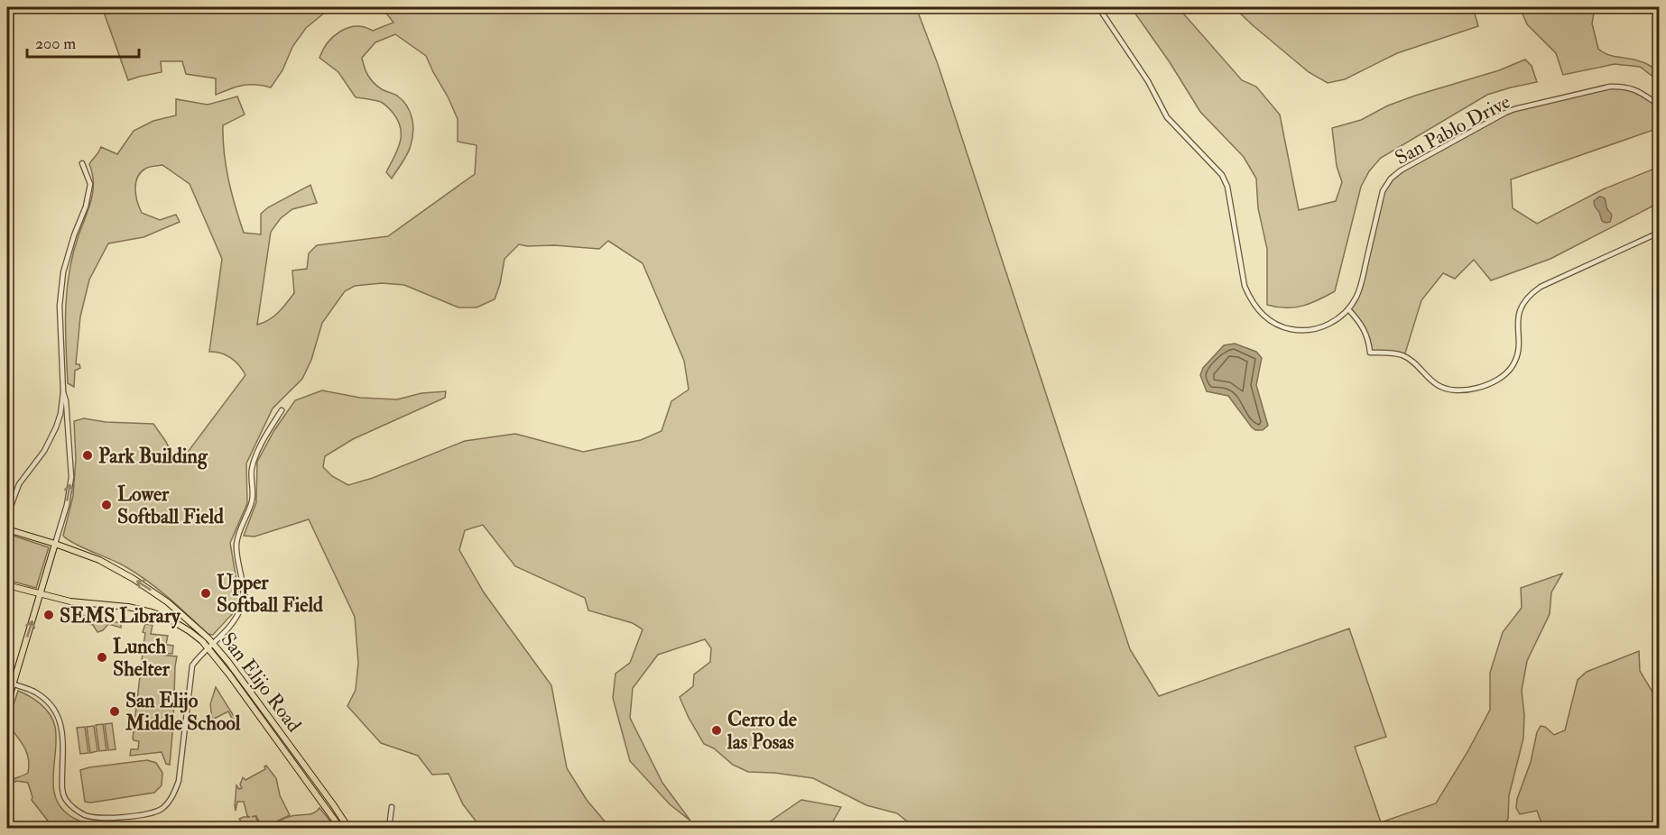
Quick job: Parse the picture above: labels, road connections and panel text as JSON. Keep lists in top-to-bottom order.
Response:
{
  "streets": {
    "main road": ["San Elijo Road"],
    "street": ["San Pablo Drive"]
  },
  "places": [
    "Park Building",
    "Lower Softball Field",
    "Upper Softball Field",
    "SEMS Library",
    "Lunch Shelter",
    "San Elijo Middle School",
    "Cerro de las Posas"
  ],
  "scale_bar": "200 m"
}
